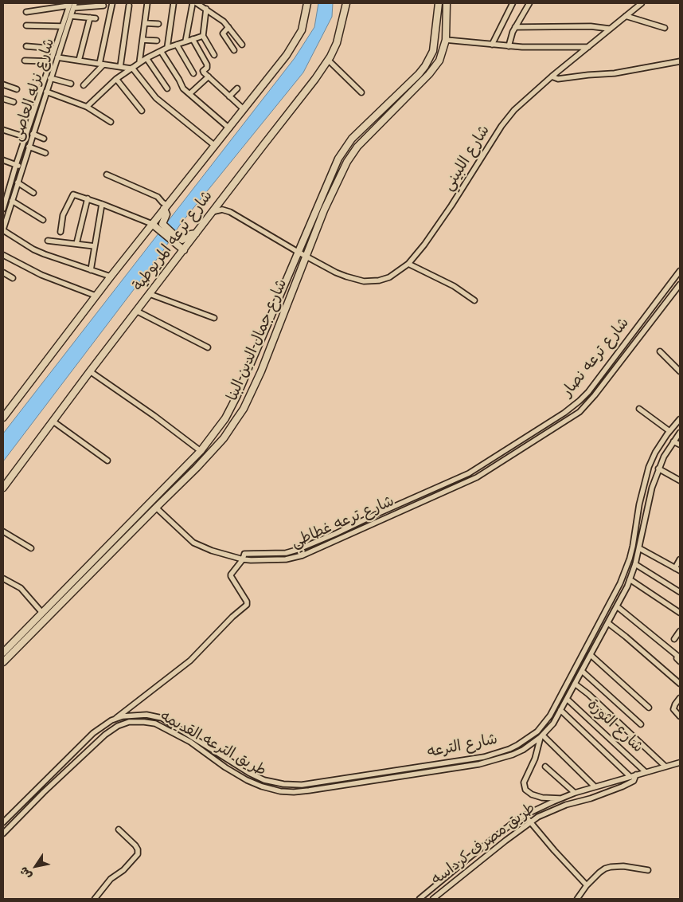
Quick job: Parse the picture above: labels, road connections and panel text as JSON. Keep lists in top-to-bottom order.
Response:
{
  "streets": {
    "main road": ["شارع ترعه المريوطية", "شارع جمال الدين البنا"],
    "street": [
      "شارع نزله العاصى",
      "شارع اللبيني",
      "شارع ترعه نصار",
      "شارع ترعه غطاطي",
      "شارع الثورة",
      "طريق الترعه القديمه",
      "شارع الترعه",
      "طريق مصرف كرداسه"
    ]
  },
  "crossings": [
    ["شارع اللبيني", "شارع ترعه المريوطية"],
    ["شارع اللبيني", "شارع جمال الدين البنا"],
    ["شارع جمال الدين البنا", "شارع ترعه غطاطي"],
    ["شارع ترعه نصار", "شارع ترعه غطاطي"],
    ["شارع الثورة", "طريق مصرف كرداسه"],
    ["طريق الترعه القديمه", "شارع الترعه"]
  ],
  "north": "bottom left"
}
